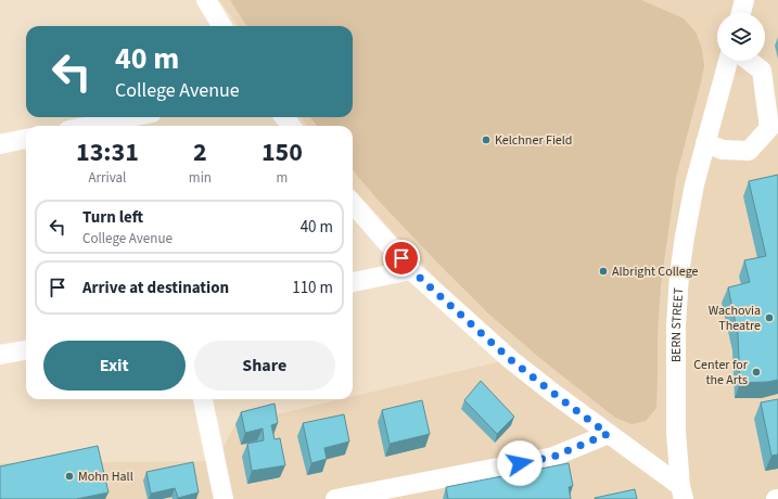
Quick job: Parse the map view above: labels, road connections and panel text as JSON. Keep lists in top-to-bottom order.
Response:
{
  "streets": {
    "street": ["BERN STREET"]
  },
  "places": [
    "Kelchner Field",
    "Albright College",
    "Wachovia Theatre",
    "Center for the Arts",
    "Mohn Hall"
  ],
  "page": {
    "turn": ["40 m", "College Avenue"],
    "eta": [
      "13:31",
      "Arrival",
      "2",
      "min",
      "150",
      "m"
    ],
    "list": [
      {
        "name": "Turn left",
        "note": "College Avenue",
        "value": "40 m"
      },
      {
        "name": "Arrive at destination",
        "value": "110 m"
      }
    ],
    "buttons": ["Exit", "Share"]
  }
}
